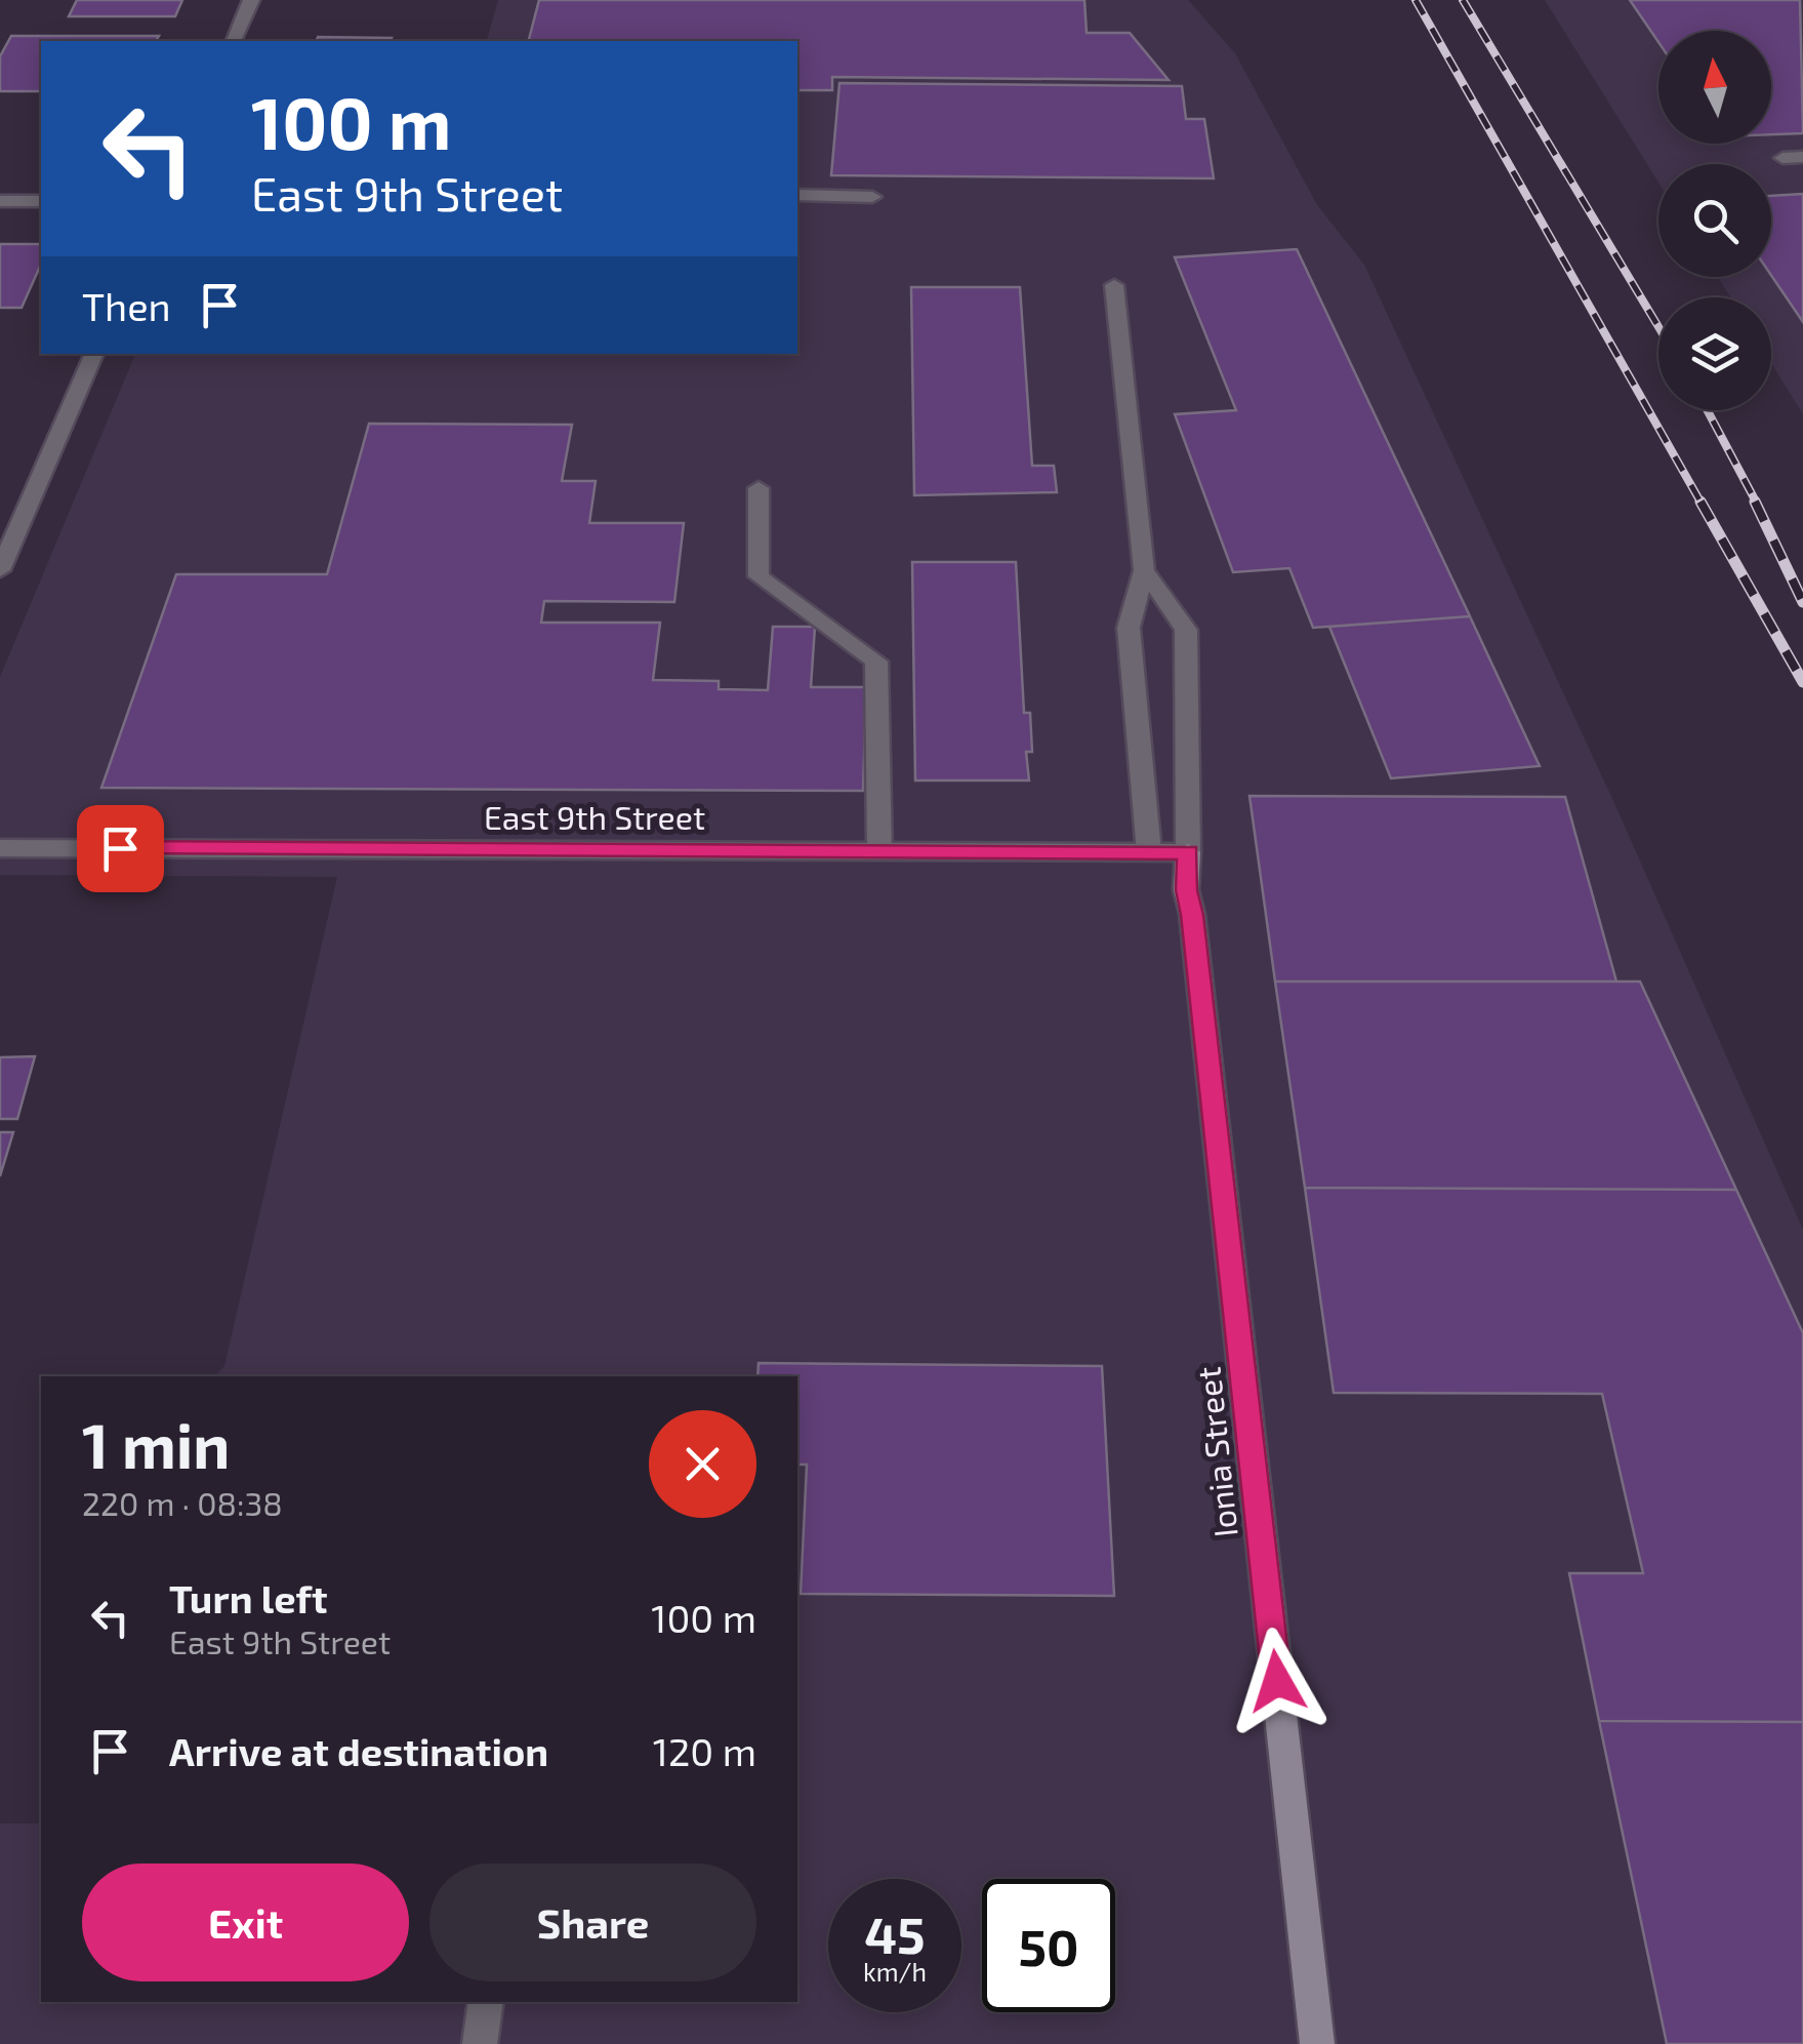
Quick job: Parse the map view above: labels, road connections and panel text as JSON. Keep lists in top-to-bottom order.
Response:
{
  "streets": {
    "main road": ["Ionia Street"],
    "street": ["East 9th Street"]
  },
  "crossings": [
    ["East 9th Street", "Ionia Street"]
  ],
  "north": "top",
  "page": {
    "turn": ["100 m", "East 9th Street"],
    "then": "Then",
    "heading": ["1 min", "220 m · 08:38"],
    "list": [
      {
        "name": "Turn left",
        "note": "East 9th Street",
        "value": "100 m"
      },
      {
        "name": "Arrive at destination",
        "value": "120 m"
      }
    ],
    "buttons": ["Exit", "Share"],
    "speed": "45 km/h",
    "limit": "50"
  }
}
